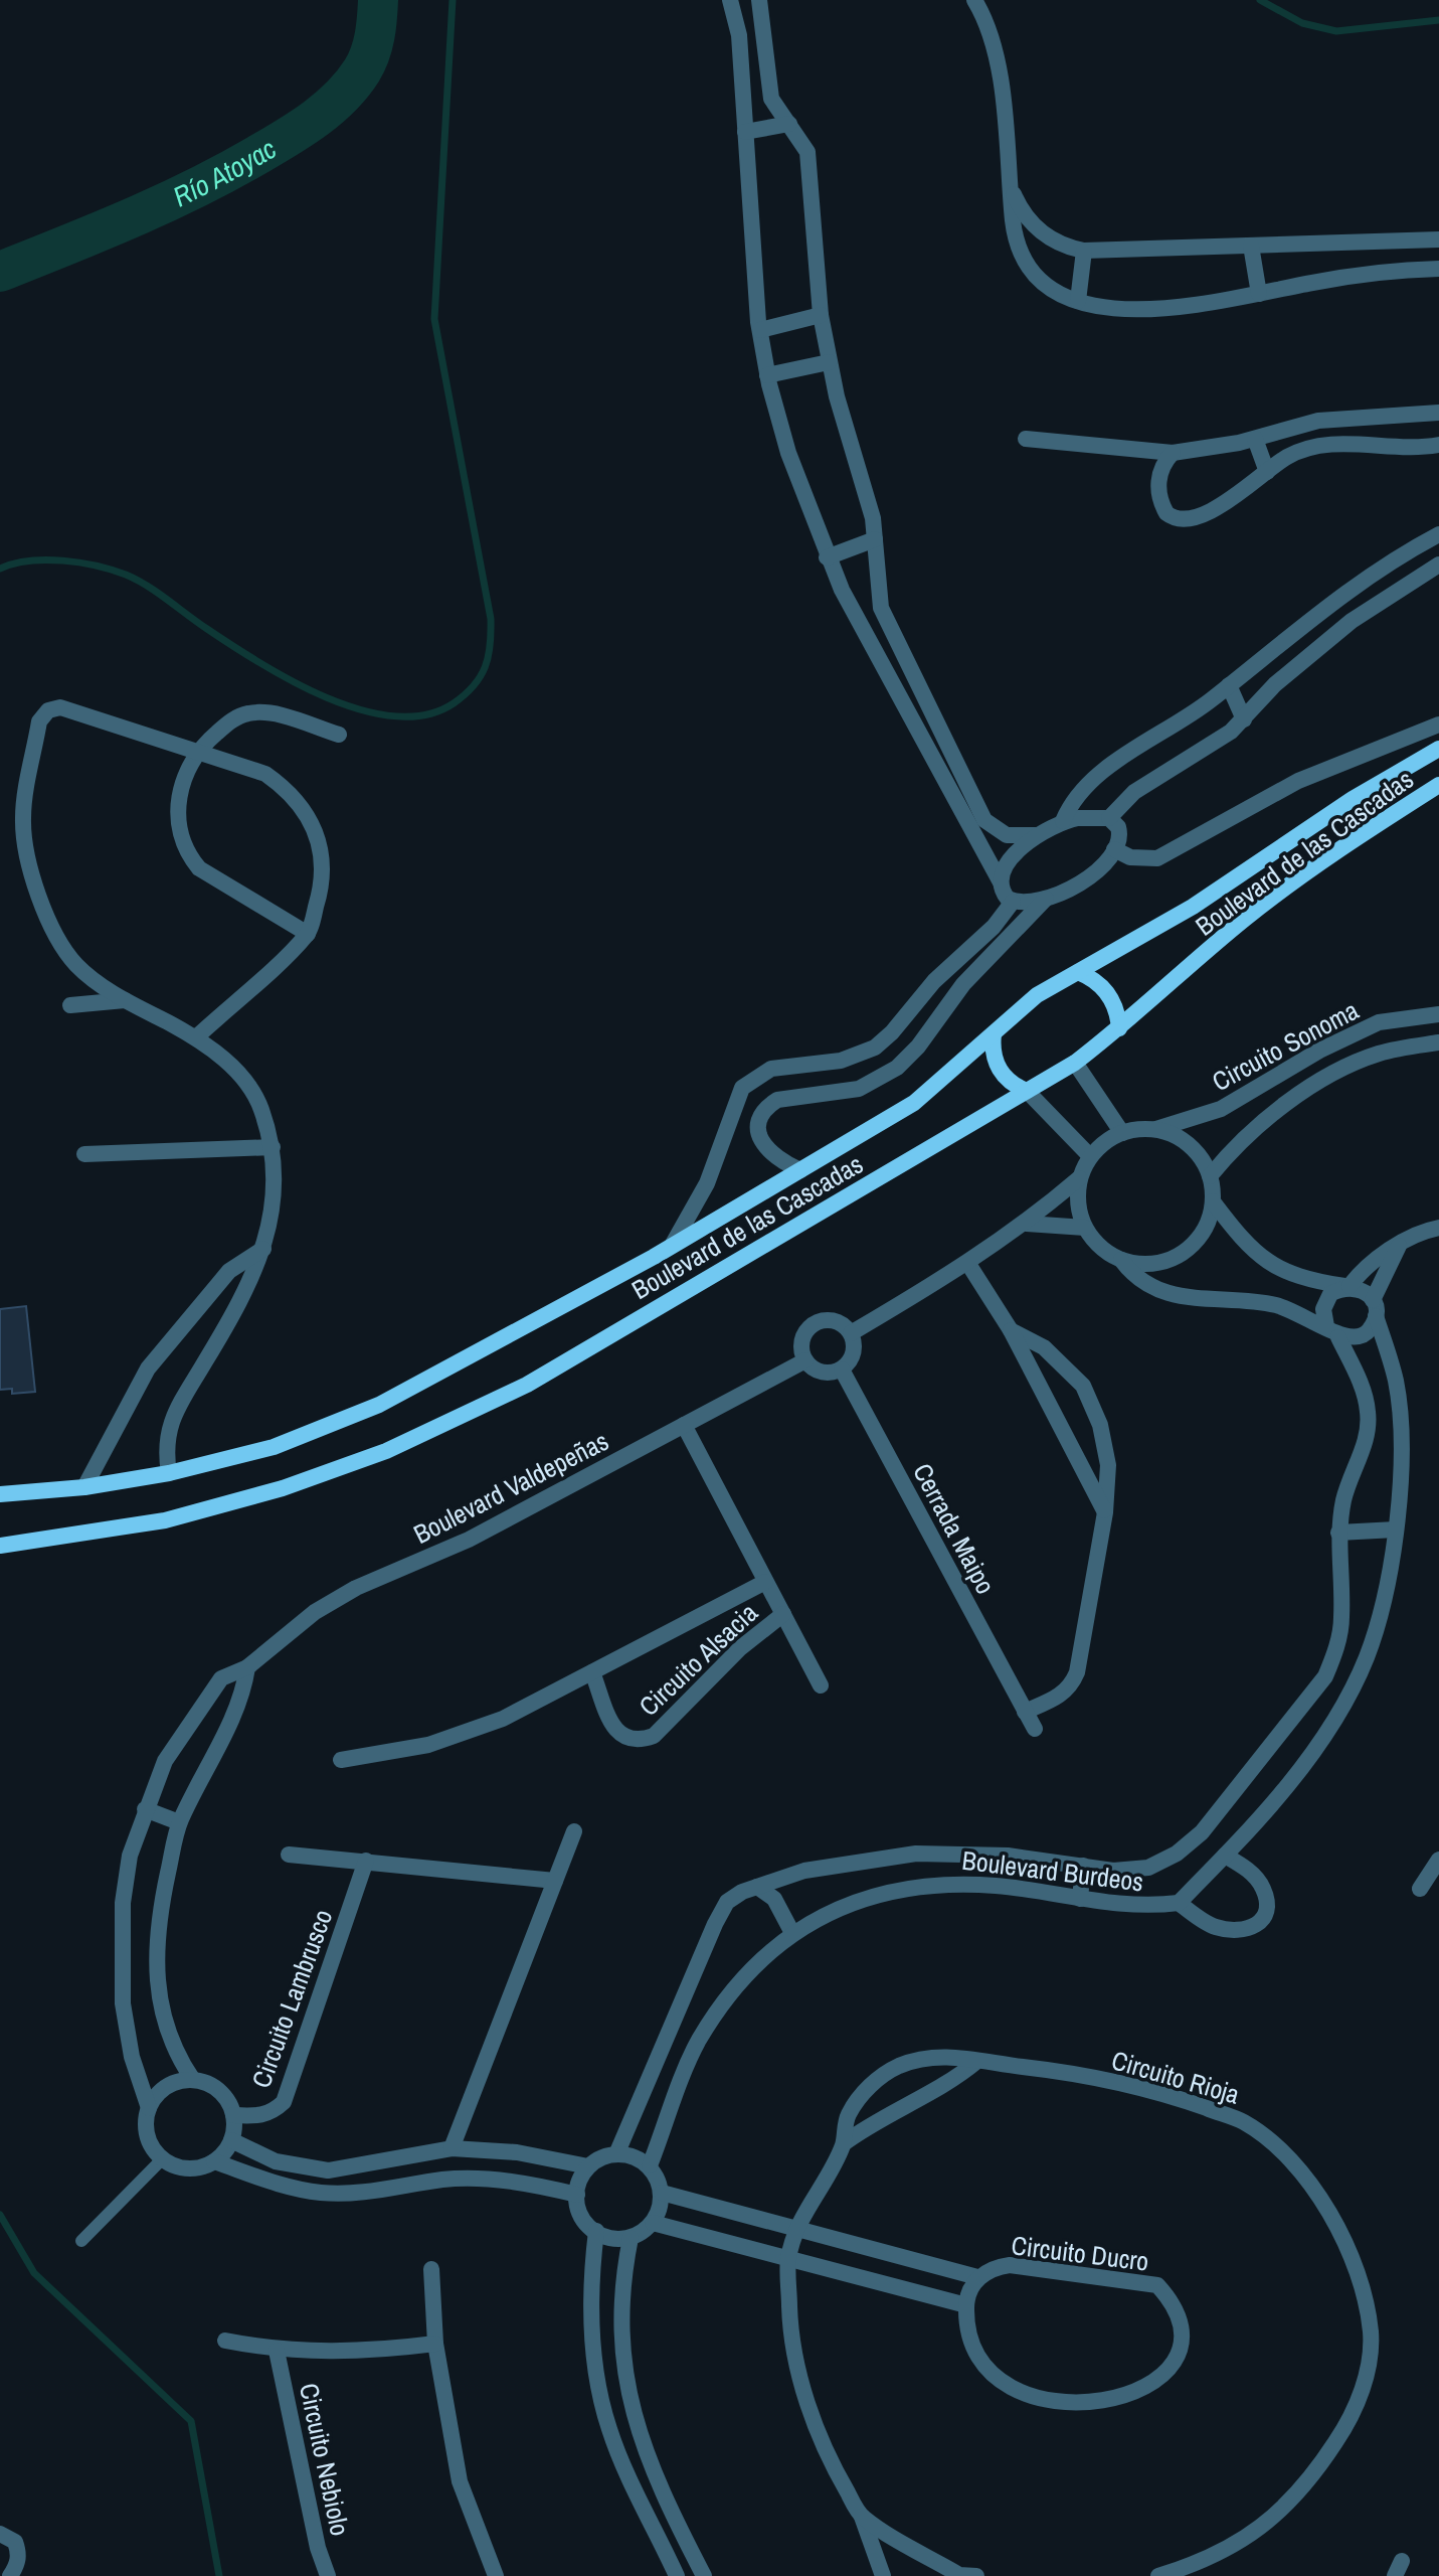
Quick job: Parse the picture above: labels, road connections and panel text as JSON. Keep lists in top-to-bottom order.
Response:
{
  "streets": {
    "main road": ["Boulevard de las Cascadas"],
    "street": [
      "Circuito Sonoma",
      "Boulevard Valdepeñas",
      "Cerrada Maipo",
      "Circuito Alsacia",
      "Boulevard Burdeos",
      "Circuito Lambrusco",
      "Circuito Rioja",
      "Circuito Ducro",
      "Circuito Nebiolo"
    ]
  },
  "crossings": [
    ["Boulevard Valdepeñas", "Cerrada Maipo"],
    ["Boulevard Valdepeñas", "Circuito Alsacia"],
    ["Boulevard Valdepeñas", "Circuito Lambrusco"],
    ["Boulevard Burdeos", "Circuito Ducro"],
    ["Circuito Rioja", "Circuito Ducro"]
  ],
  "water": ["Río Atoyac"]
}
